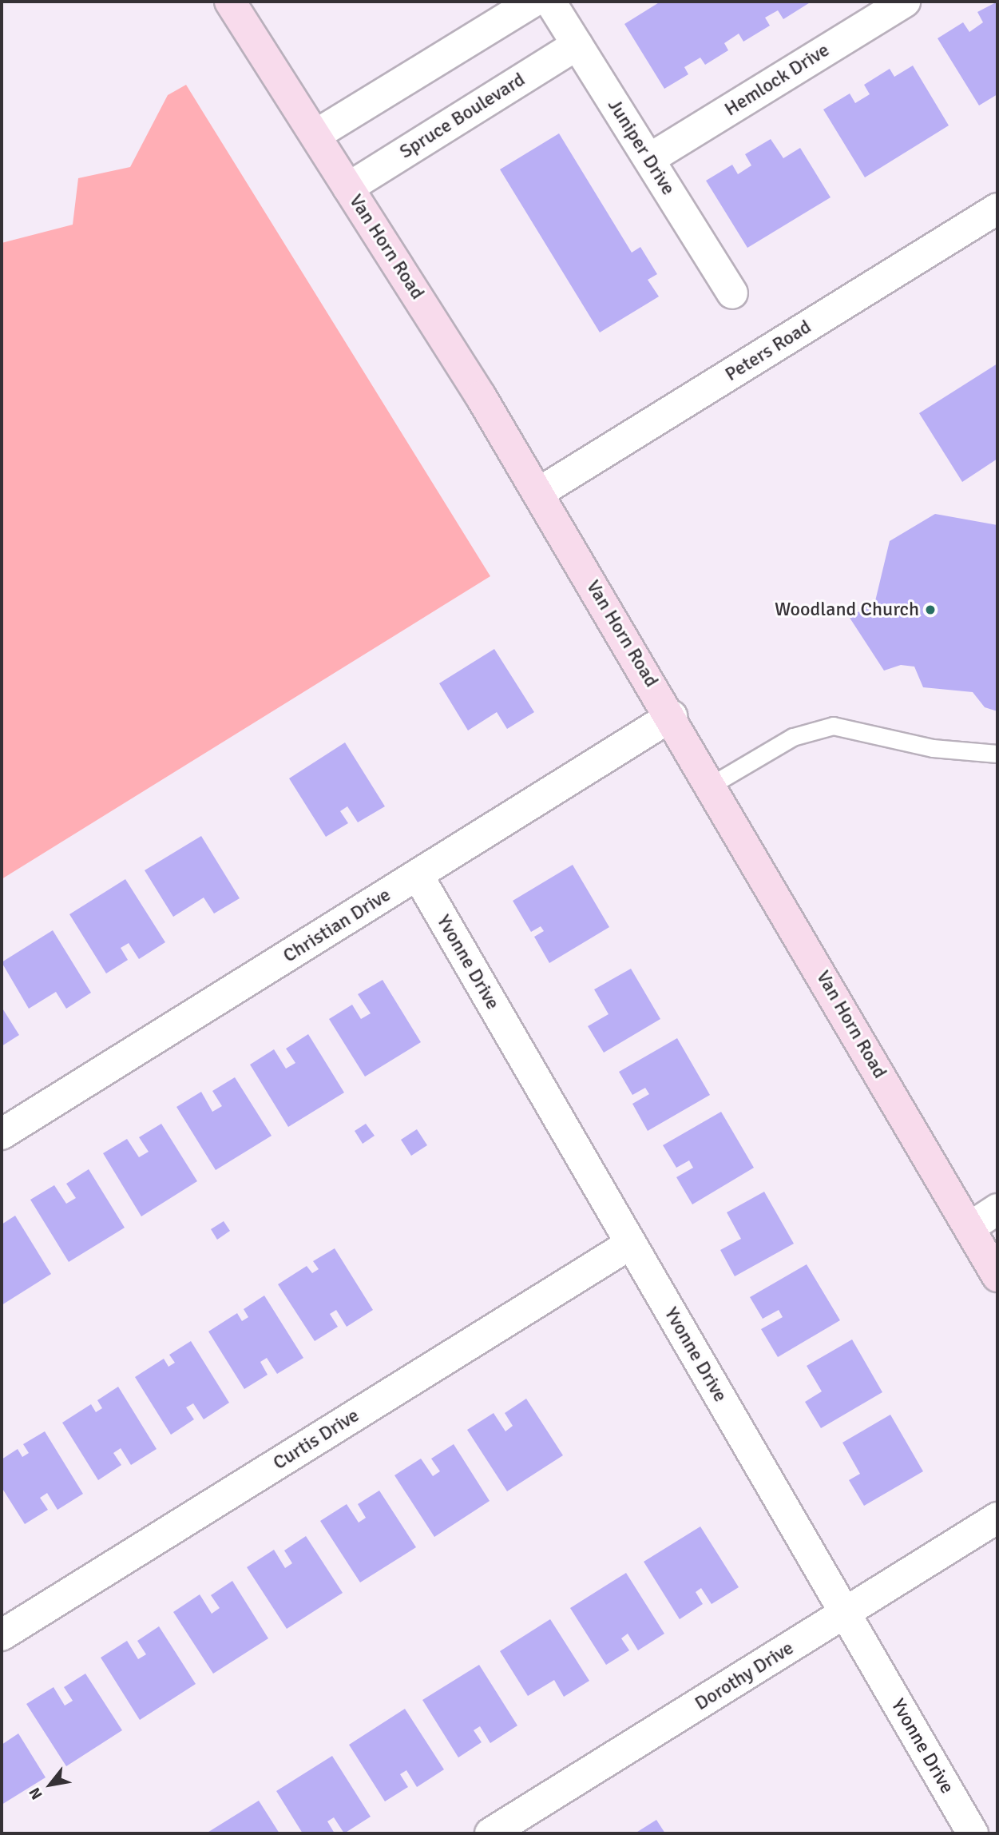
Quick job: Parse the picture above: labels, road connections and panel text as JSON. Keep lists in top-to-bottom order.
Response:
{
  "streets": {
    "main road": ["Van Horn Road"],
    "street": [
      "Hemlock Drive",
      "Spruce Boulevard",
      "Juniper Drive",
      "Peters Road",
      "Christian Drive",
      "Yvonne Drive",
      "Curtis Drive",
      "Dorothy Drive"
    ]
  },
  "crossings": [
    ["Hemlock Drive", "Juniper Drive"],
    ["Spruce Boulevard", "Juniper Drive"],
    ["Spruce Boulevard", "Van Horn Road"],
    ["Van Horn Road", "Peters Road"],
    ["Van Horn Road", "Christian Drive"],
    ["Christian Drive", "Yvonne Drive"],
    ["Yvonne Drive", "Curtis Drive"],
    ["Yvonne Drive", "Dorothy Drive"]
  ],
  "places": ["Woodland Church"],
  "north": "bottom left"
}
